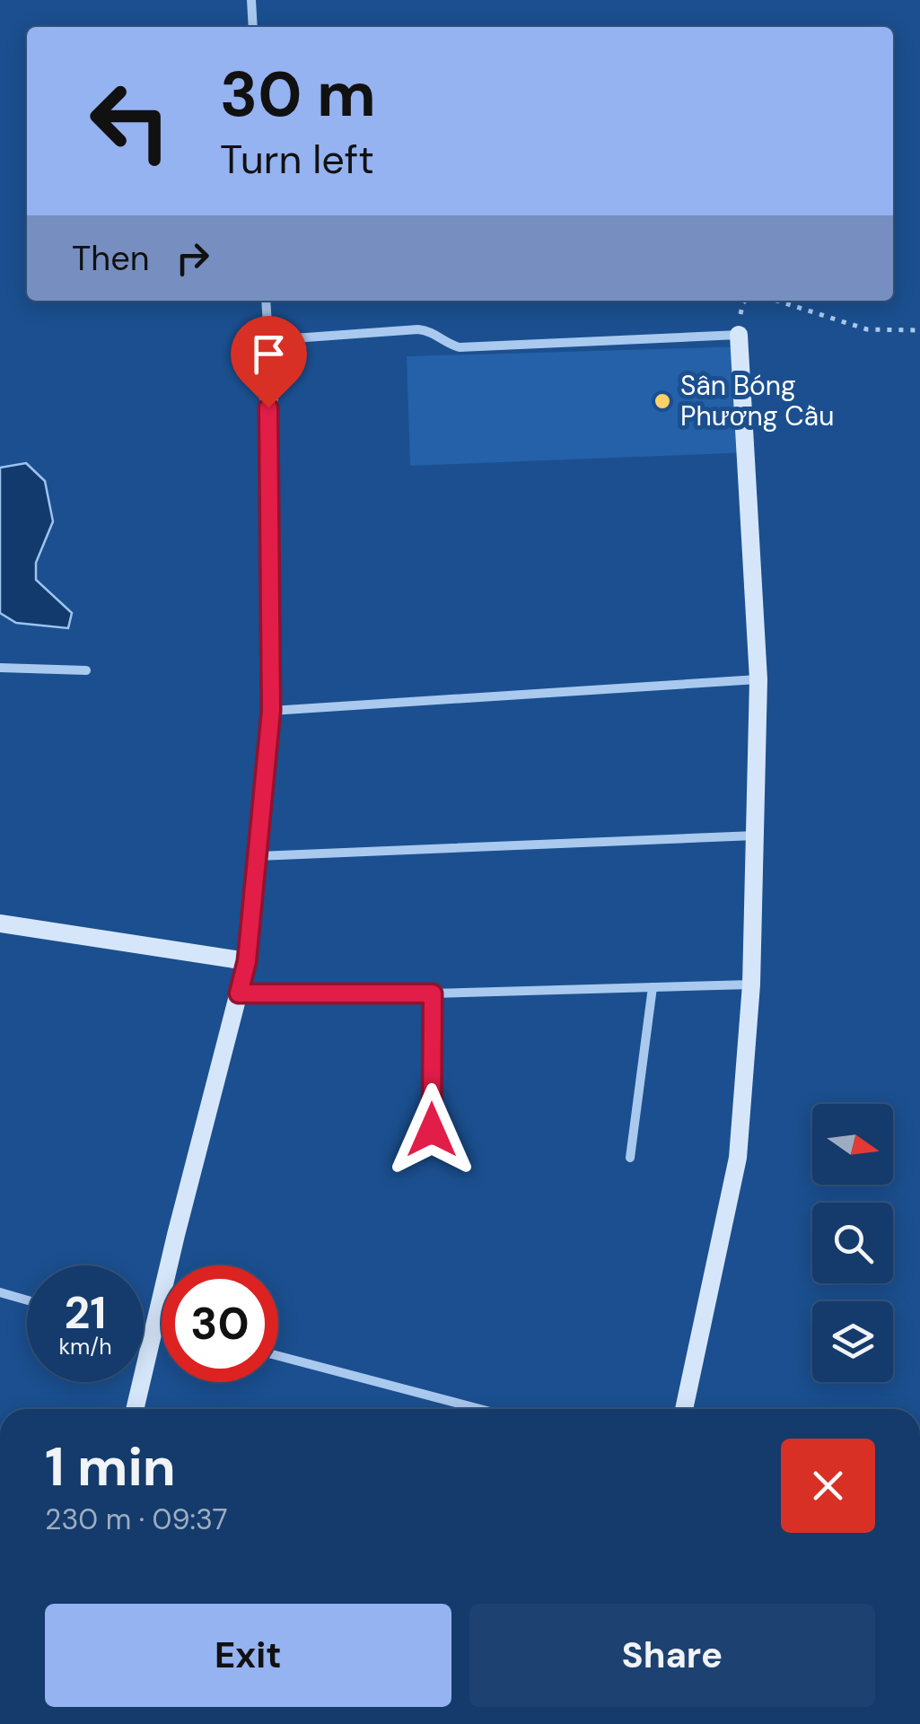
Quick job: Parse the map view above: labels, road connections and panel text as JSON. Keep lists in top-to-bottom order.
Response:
{
  "places": ["Sân Bóng Phương Cầu"],
  "north": "right",
  "page": {
    "turn": ["30 m", "Turn left"],
    "then": "Then",
    "speed": "21 km/h",
    "limit": "30",
    "heading": ["1 min", "230 m · 09:37"],
    "buttons": ["Exit", "Share"]
  }
}
